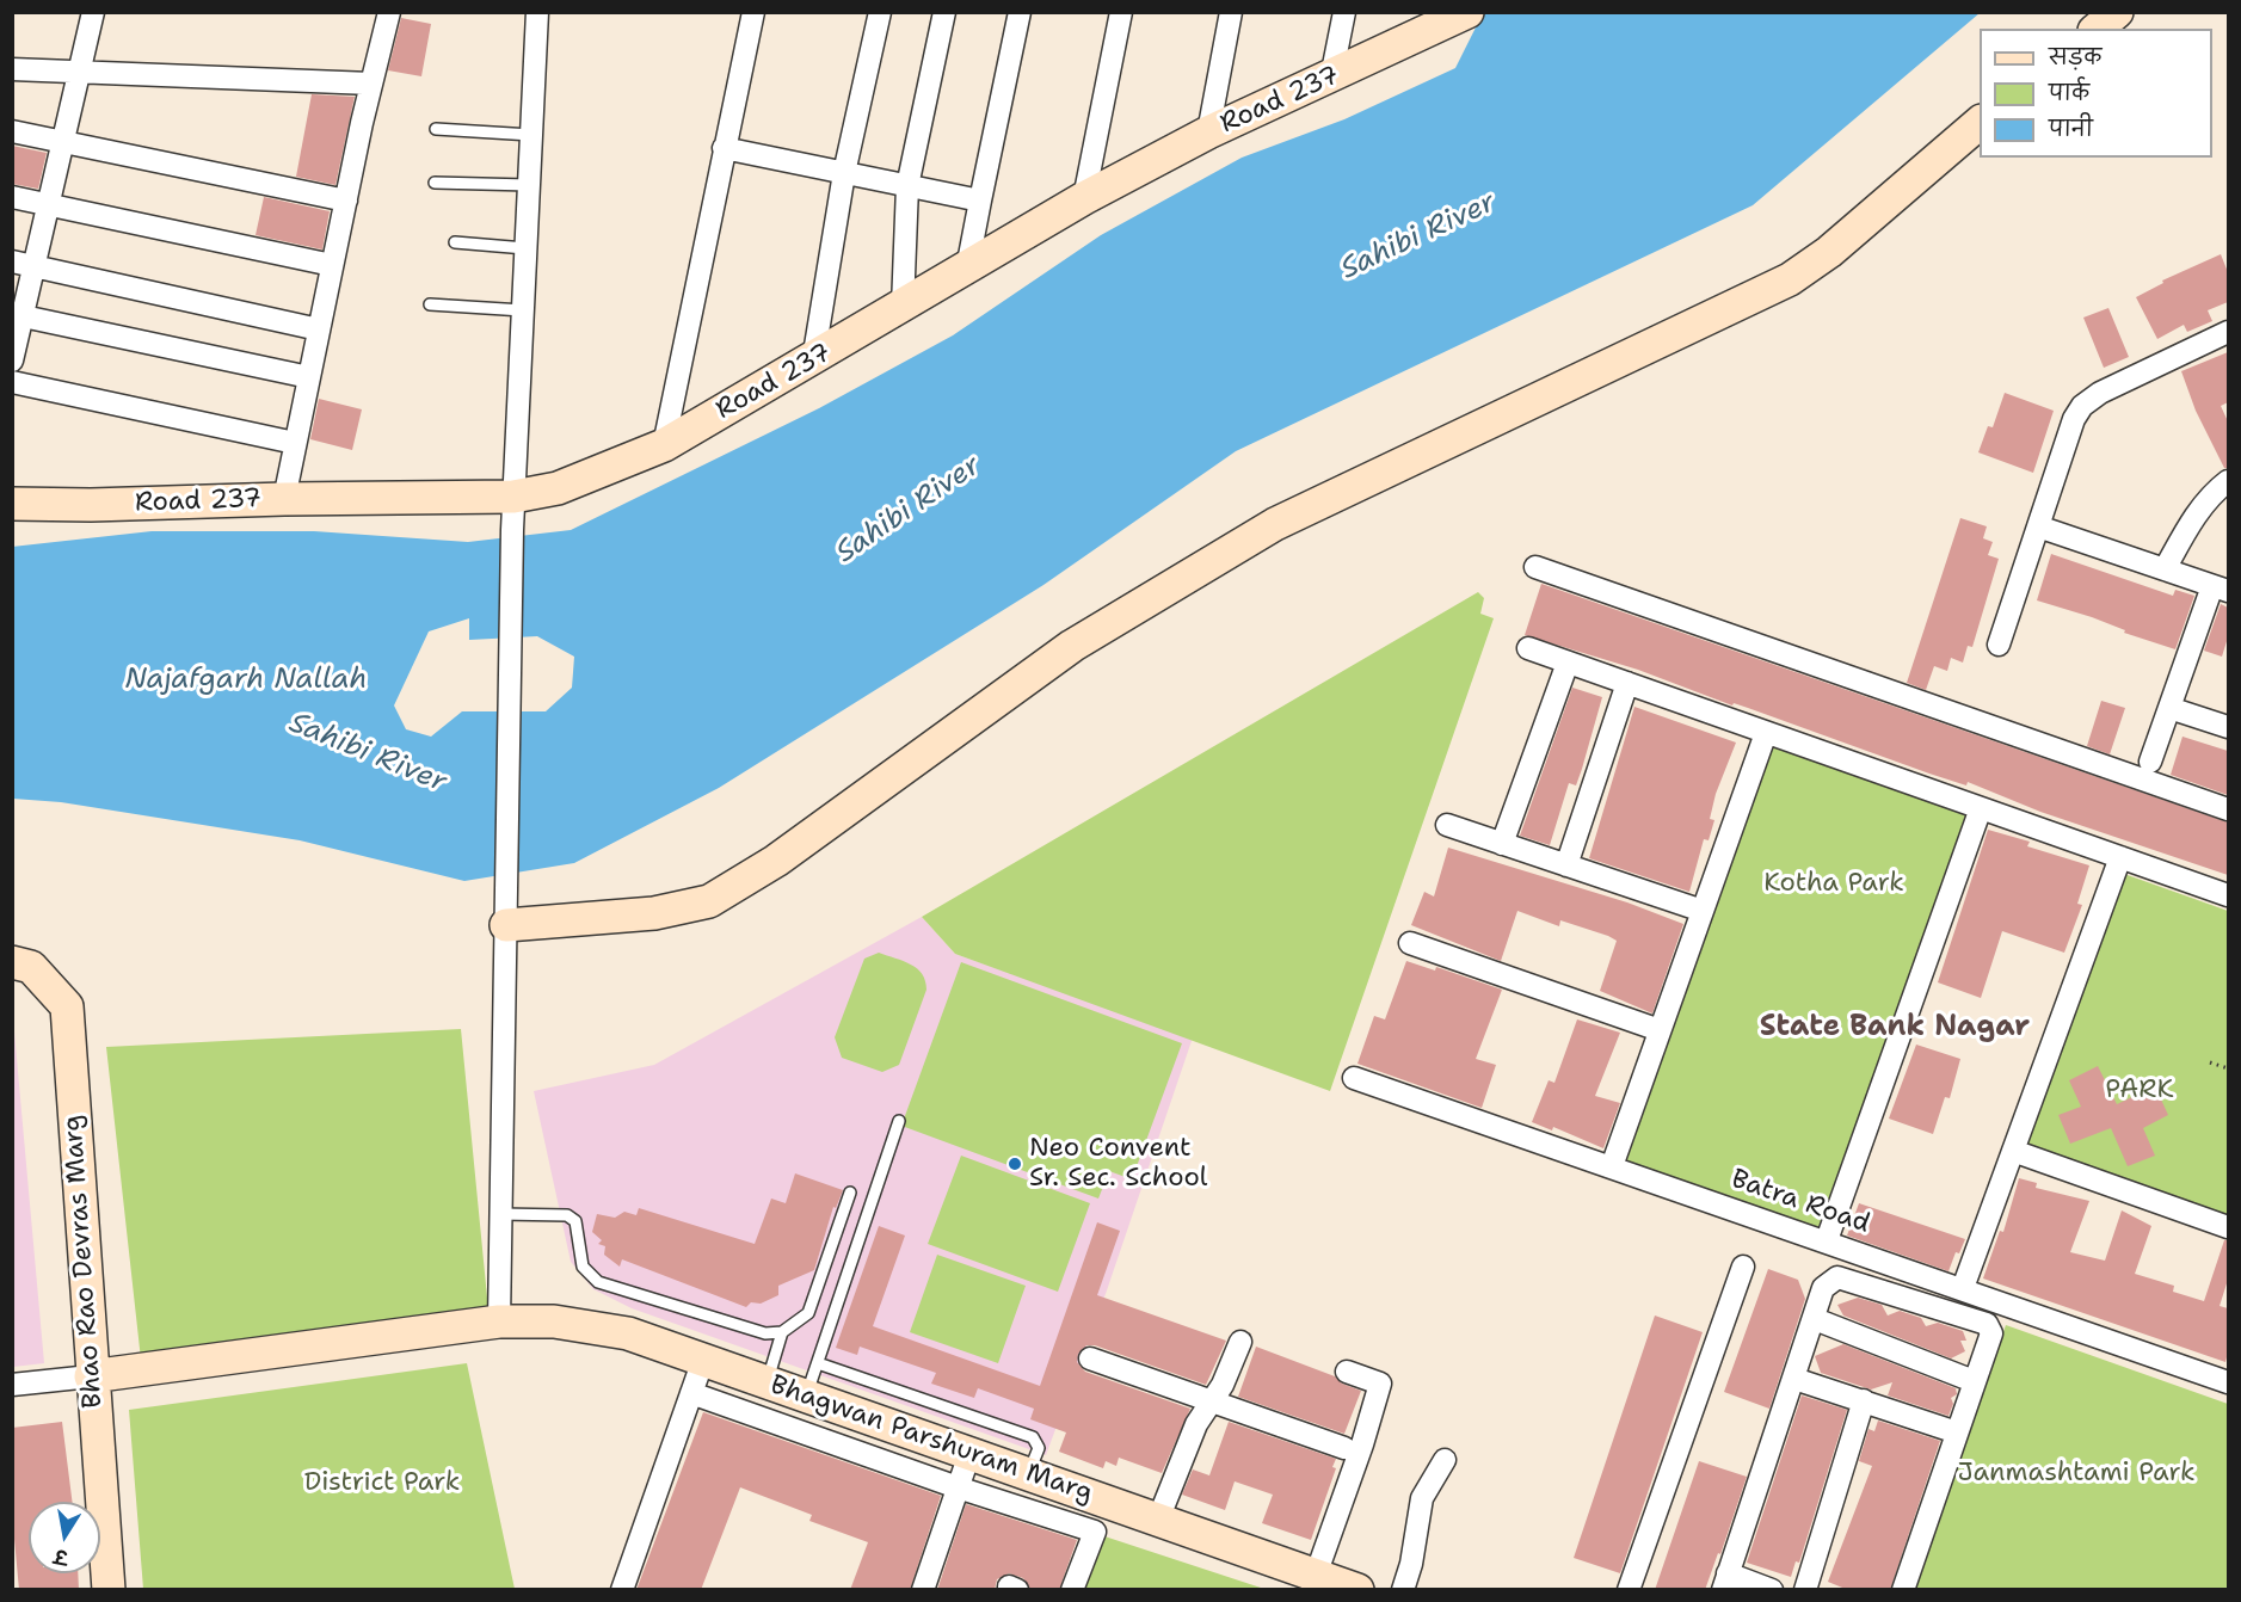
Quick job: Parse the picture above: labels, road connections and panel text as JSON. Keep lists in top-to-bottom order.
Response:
{
  "streets": {
    "street": [
      "Road 237",
      "Batra Road",
      "Bhao Rao Devras Marg",
      "Bhagwan Parshuram Marg"
    ]
  },
  "crossings": [
    ["Bhao Rao Devras Marg", "Bhagwan Parshuram Marg"]
  ],
  "districts": ["State Bank Nagar"],
  "water": ["Sahibi River", "Najafgarh Nallah"],
  "parks": [
    "Kotha Park",
    "PARK",
    "Janmashtami Park",
    "District Park"
  ],
  "places": ["Neo Convent Sr. Sec. School"],
  "legend": ["सड़क", "पार्क", "पानी"],
  "north": "bottom"
}
